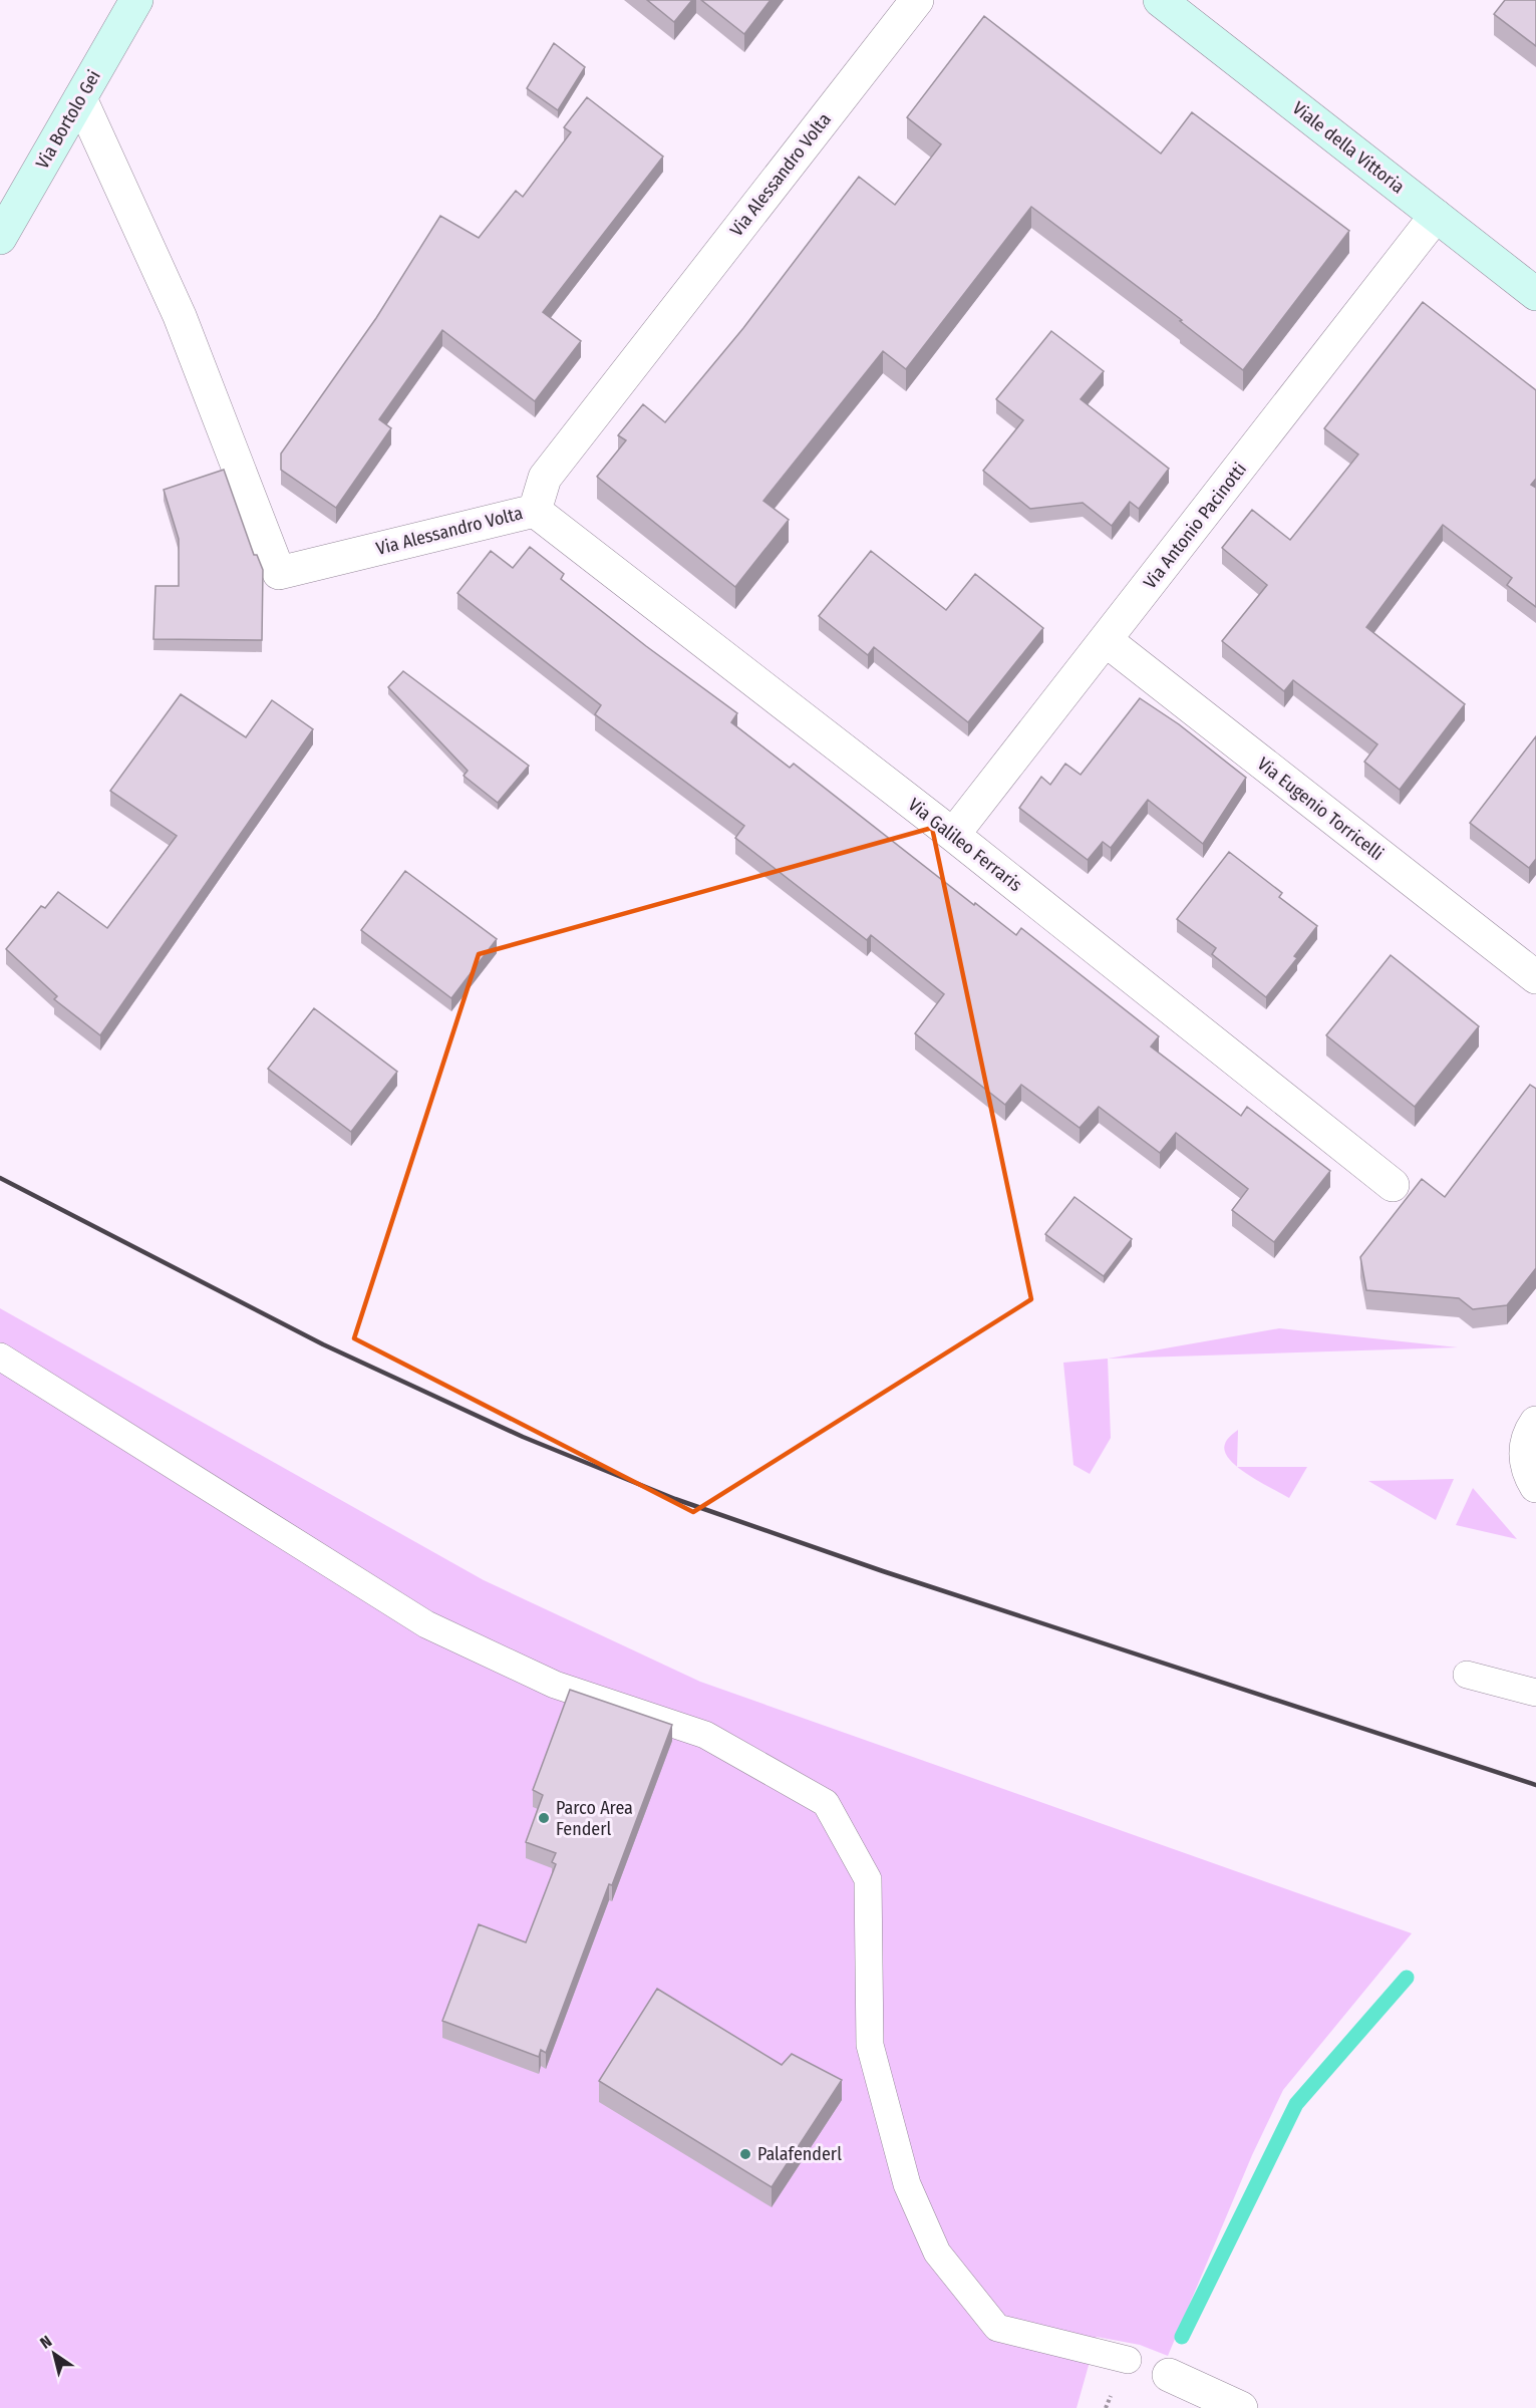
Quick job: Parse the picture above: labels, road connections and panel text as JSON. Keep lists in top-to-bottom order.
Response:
{
  "streets": {
    "street": [
      "Via Bortolo Gei",
      "Viale della Vittoria",
      "Via Alessandro Volta",
      "Via Antonio Pacinotti",
      "Via Eugenio Torricelli",
      "Via Galileo Ferraris"
    ]
  },
  "crossings": [
    ["Via Bortolo Gei", "Via Alessandro Volta"],
    ["Viale della Vittoria", "Via Antonio Pacinotti"],
    ["Via Alessandro Volta", "Via Galileo Ferraris"],
    ["Via Antonio Pacinotti", "Via Eugenio Torricelli"],
    ["Via Antonio Pacinotti", "Via Galileo Ferraris"]
  ],
  "places": ["Parco Area Fenderl", "Palafenderl"],
  "north": "top left"
}
